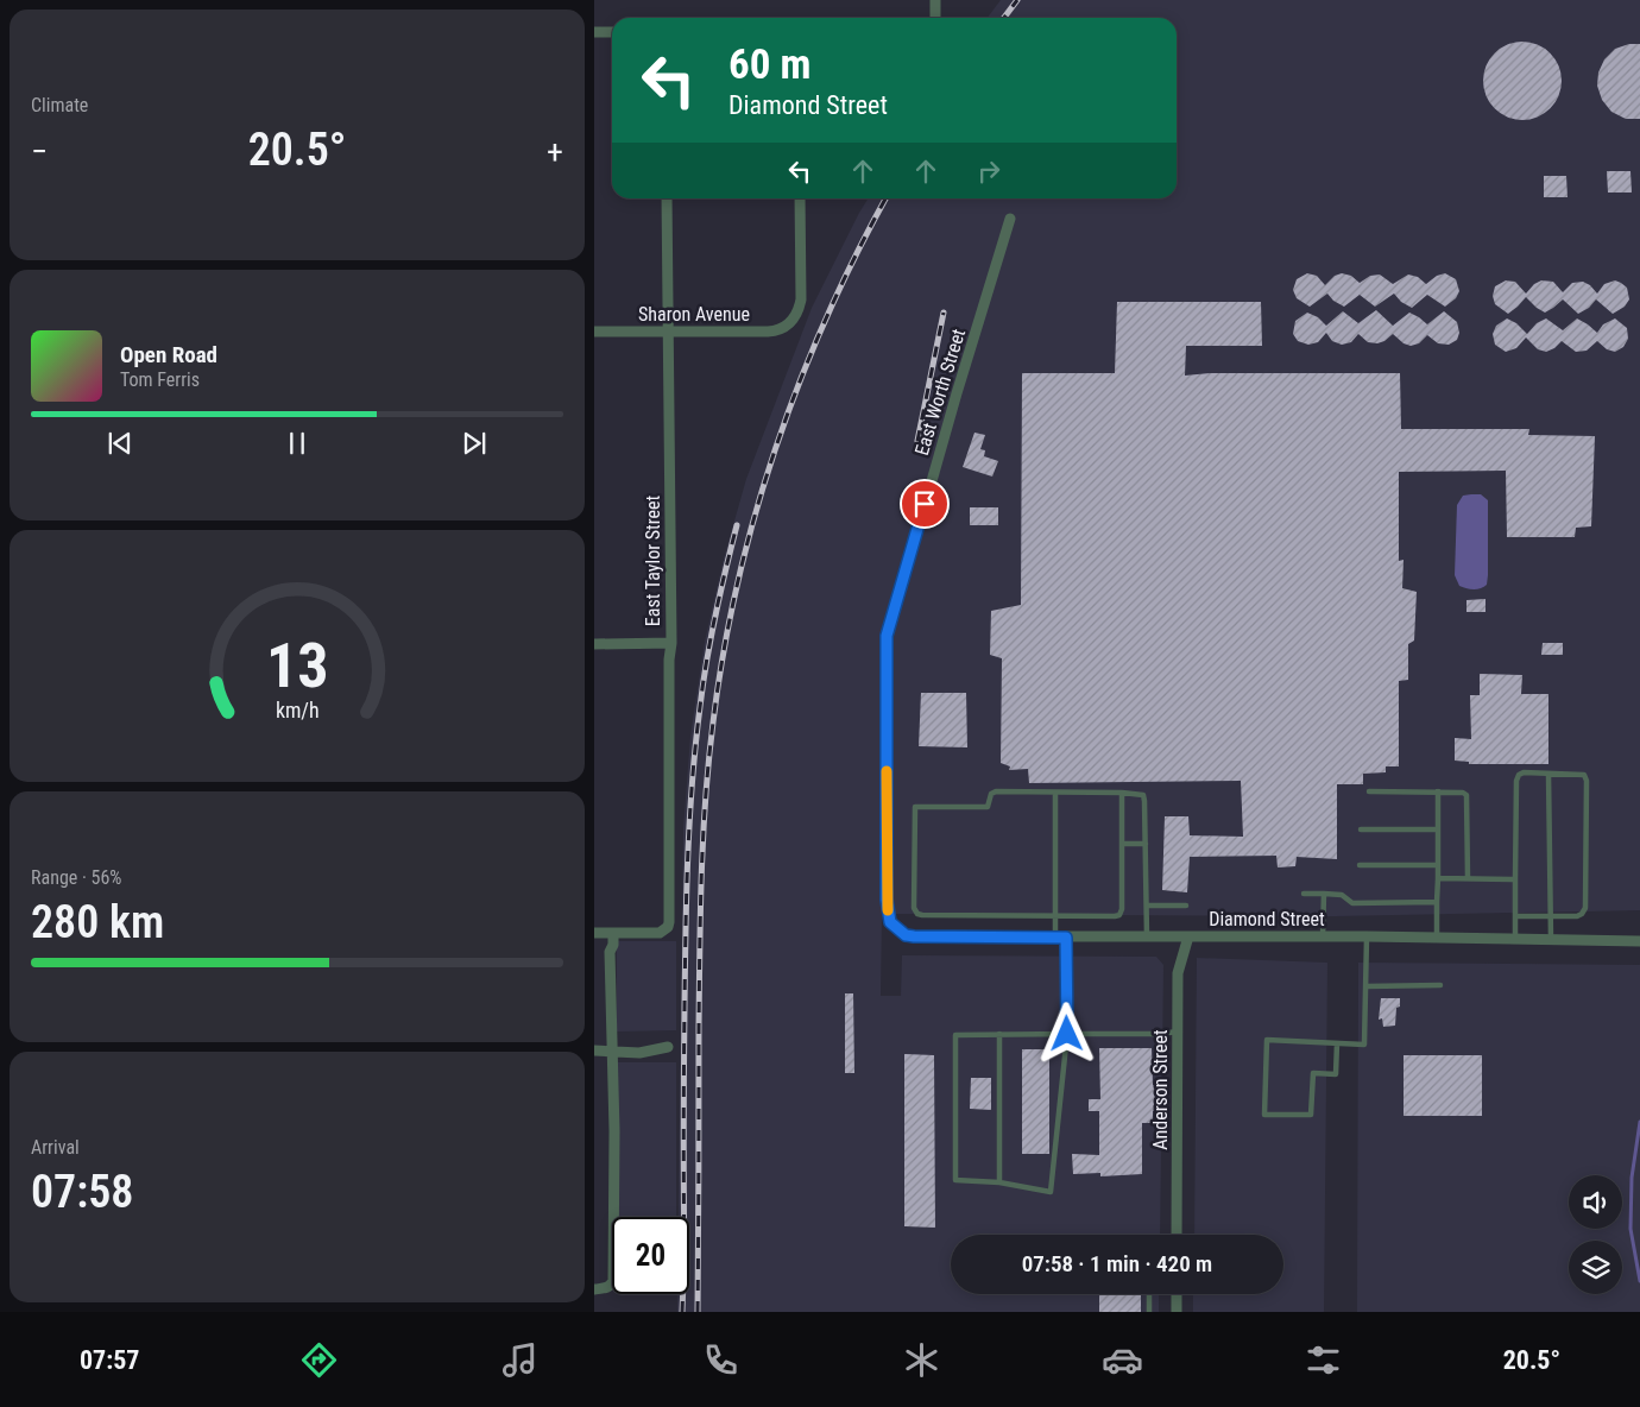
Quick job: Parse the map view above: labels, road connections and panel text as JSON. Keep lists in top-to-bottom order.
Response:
{
  "streets": {
    "street": [
      "Sharon Avenue",
      "East Worth Street",
      "East Taylor Street",
      "Diamond Street",
      "Anderson Street"
    ]
  },
  "crossings": [
    ["Sharon Avenue", "East Taylor Street"],
    ["East Worth Street", "Diamond Street"],
    ["Diamond Street", "Anderson Street"]
  ],
  "page": {
    "tile": [
      "Climate",
      ["Range · 56%", "280 km"],
      ["Arrival", "07:58"]
    ],
    "turn": ["60 m", "Diamond Street"],
    "heat": ["−", "20.5°", "+"],
    "song": ["Open Road", "Tom Ferris"],
    "limit": "20",
    "trip": "07:58 · 1 min · 420 m",
    "tabs": ["07:57", "20.5°"],
    "gauge": ["13", "km/h"]
  }
}
